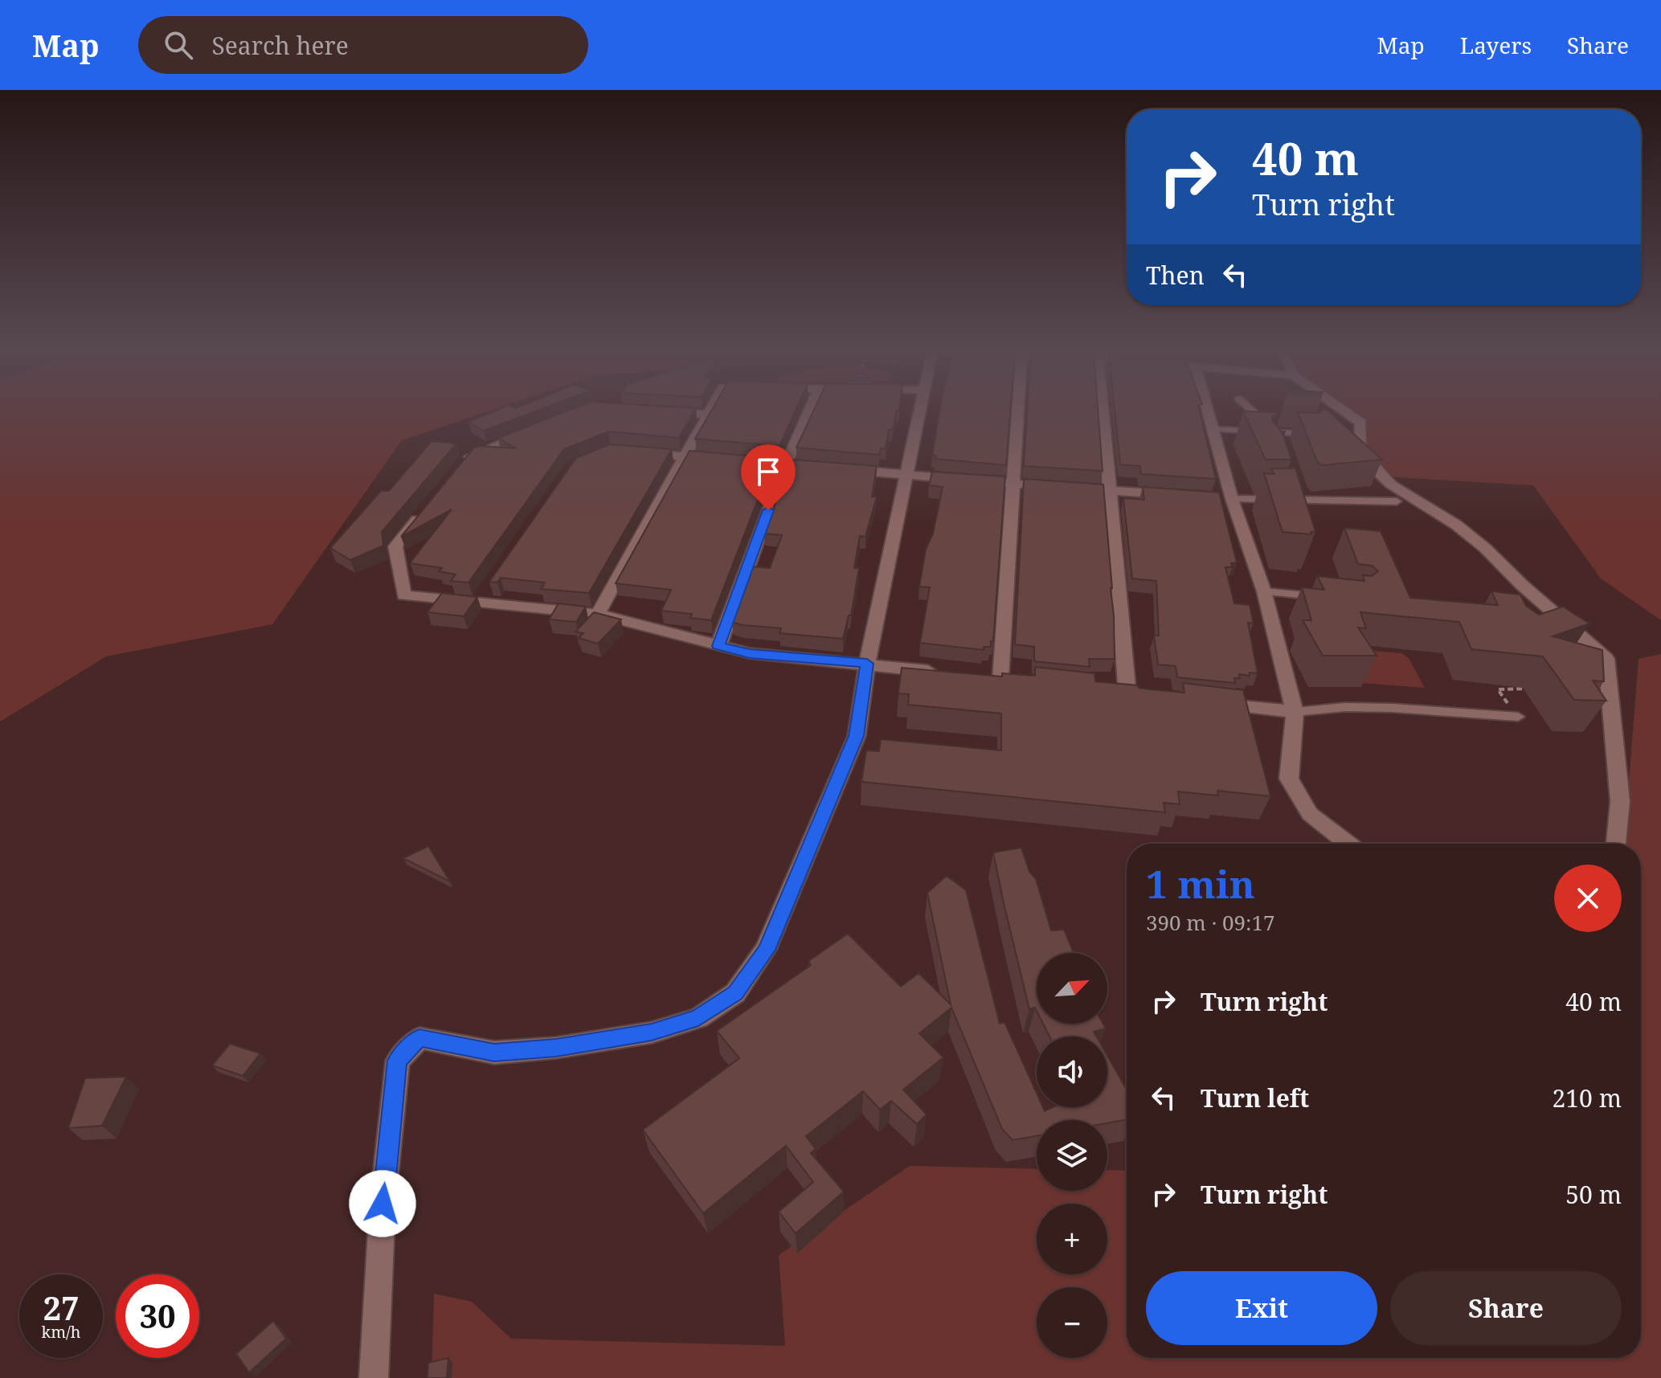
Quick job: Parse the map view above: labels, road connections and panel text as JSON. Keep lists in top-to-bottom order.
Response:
{
  "north": "top right",
  "page": {
    "header": "Map",
    "search": "Search here",
    "nav": ["Map", "Layers", "Share"],
    "turn": ["40 m", "Turn right"],
    "then": "Then",
    "heading": ["1 min", "390 m · 09:17"],
    "map_buttons": ["+", "−"],
    "list": [
      {
        "name": "Turn right",
        "value": "40 m"
      },
      {
        "name": "Turn left",
        "value": "210 m"
      },
      {
        "name": "Turn right",
        "value": "50 m"
      }
    ],
    "buttons": ["Exit", "Share"],
    "speed": "27 km/h",
    "limit": "30"
  }
}
